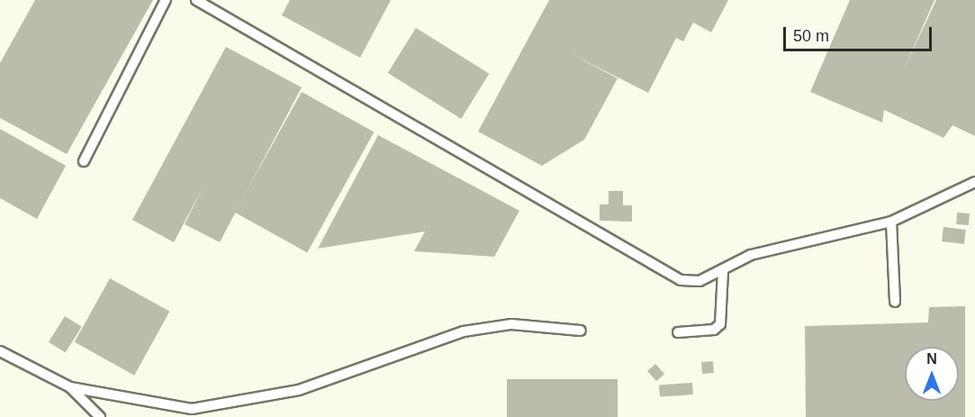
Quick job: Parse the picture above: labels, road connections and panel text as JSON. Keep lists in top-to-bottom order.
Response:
{
  "scale_bar": "50 m",
  "north": "top"
}
